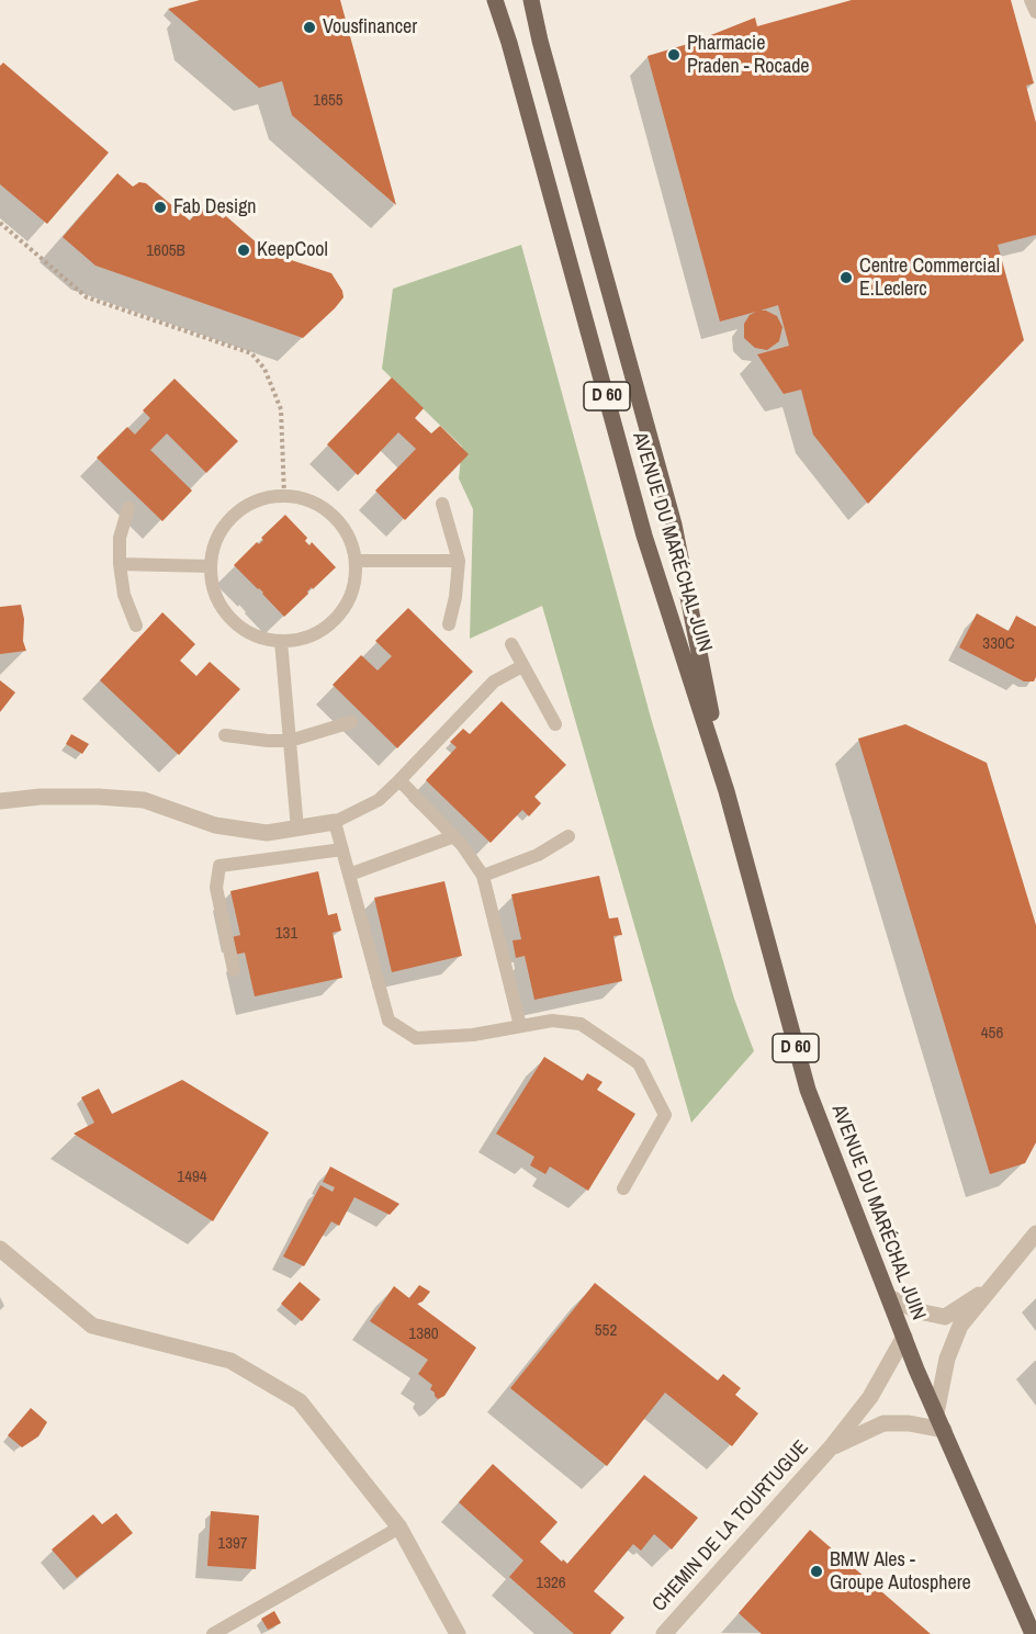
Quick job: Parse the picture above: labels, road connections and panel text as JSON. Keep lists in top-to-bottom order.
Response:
{
  "streets": {
    "main road": ["D 60", "AVENUE DU MARÉCHAL JUIN"],
    "street": ["CHEMIN DE LA TOURTUGUE"]
  },
  "crossings": [
    ["AVENUE DU MARÉCHAL JUIN", "CHEMIN DE LA TOURTUGUE"]
  ],
  "places": [
    "Vousfinancer",
    "Pharmacie Praden - Rocade",
    "Fab Design",
    "KeepCool",
    "Centre Commercial E.Leclerc",
    "BMW Ales - Groupe Autosphere"
  ],
  "house_numbers": [
    "1655",
    "1605B",
    "330C",
    "131",
    "456",
    "1494",
    "552",
    "1380",
    "1397",
    "1326"
  ]
}
